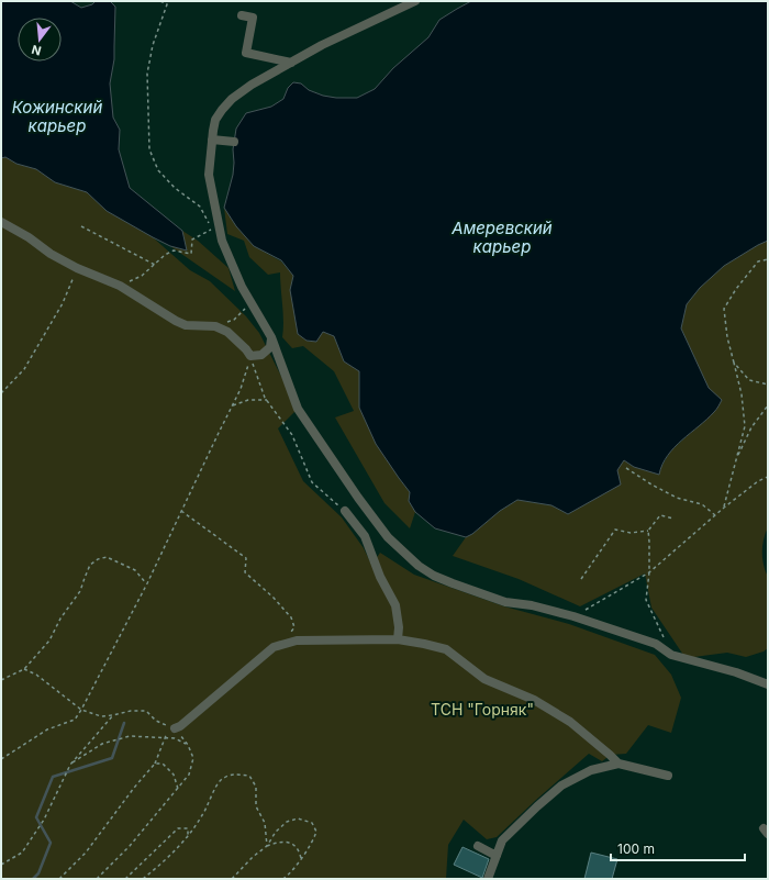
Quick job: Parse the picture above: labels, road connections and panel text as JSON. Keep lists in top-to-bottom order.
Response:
{
  "water": ["Кожинский карьер", "Амеревский карьер"],
  "parks": ["ТСН \"Горняк\""],
  "scale_bar": "100 m",
  "north": "bottom"
}
